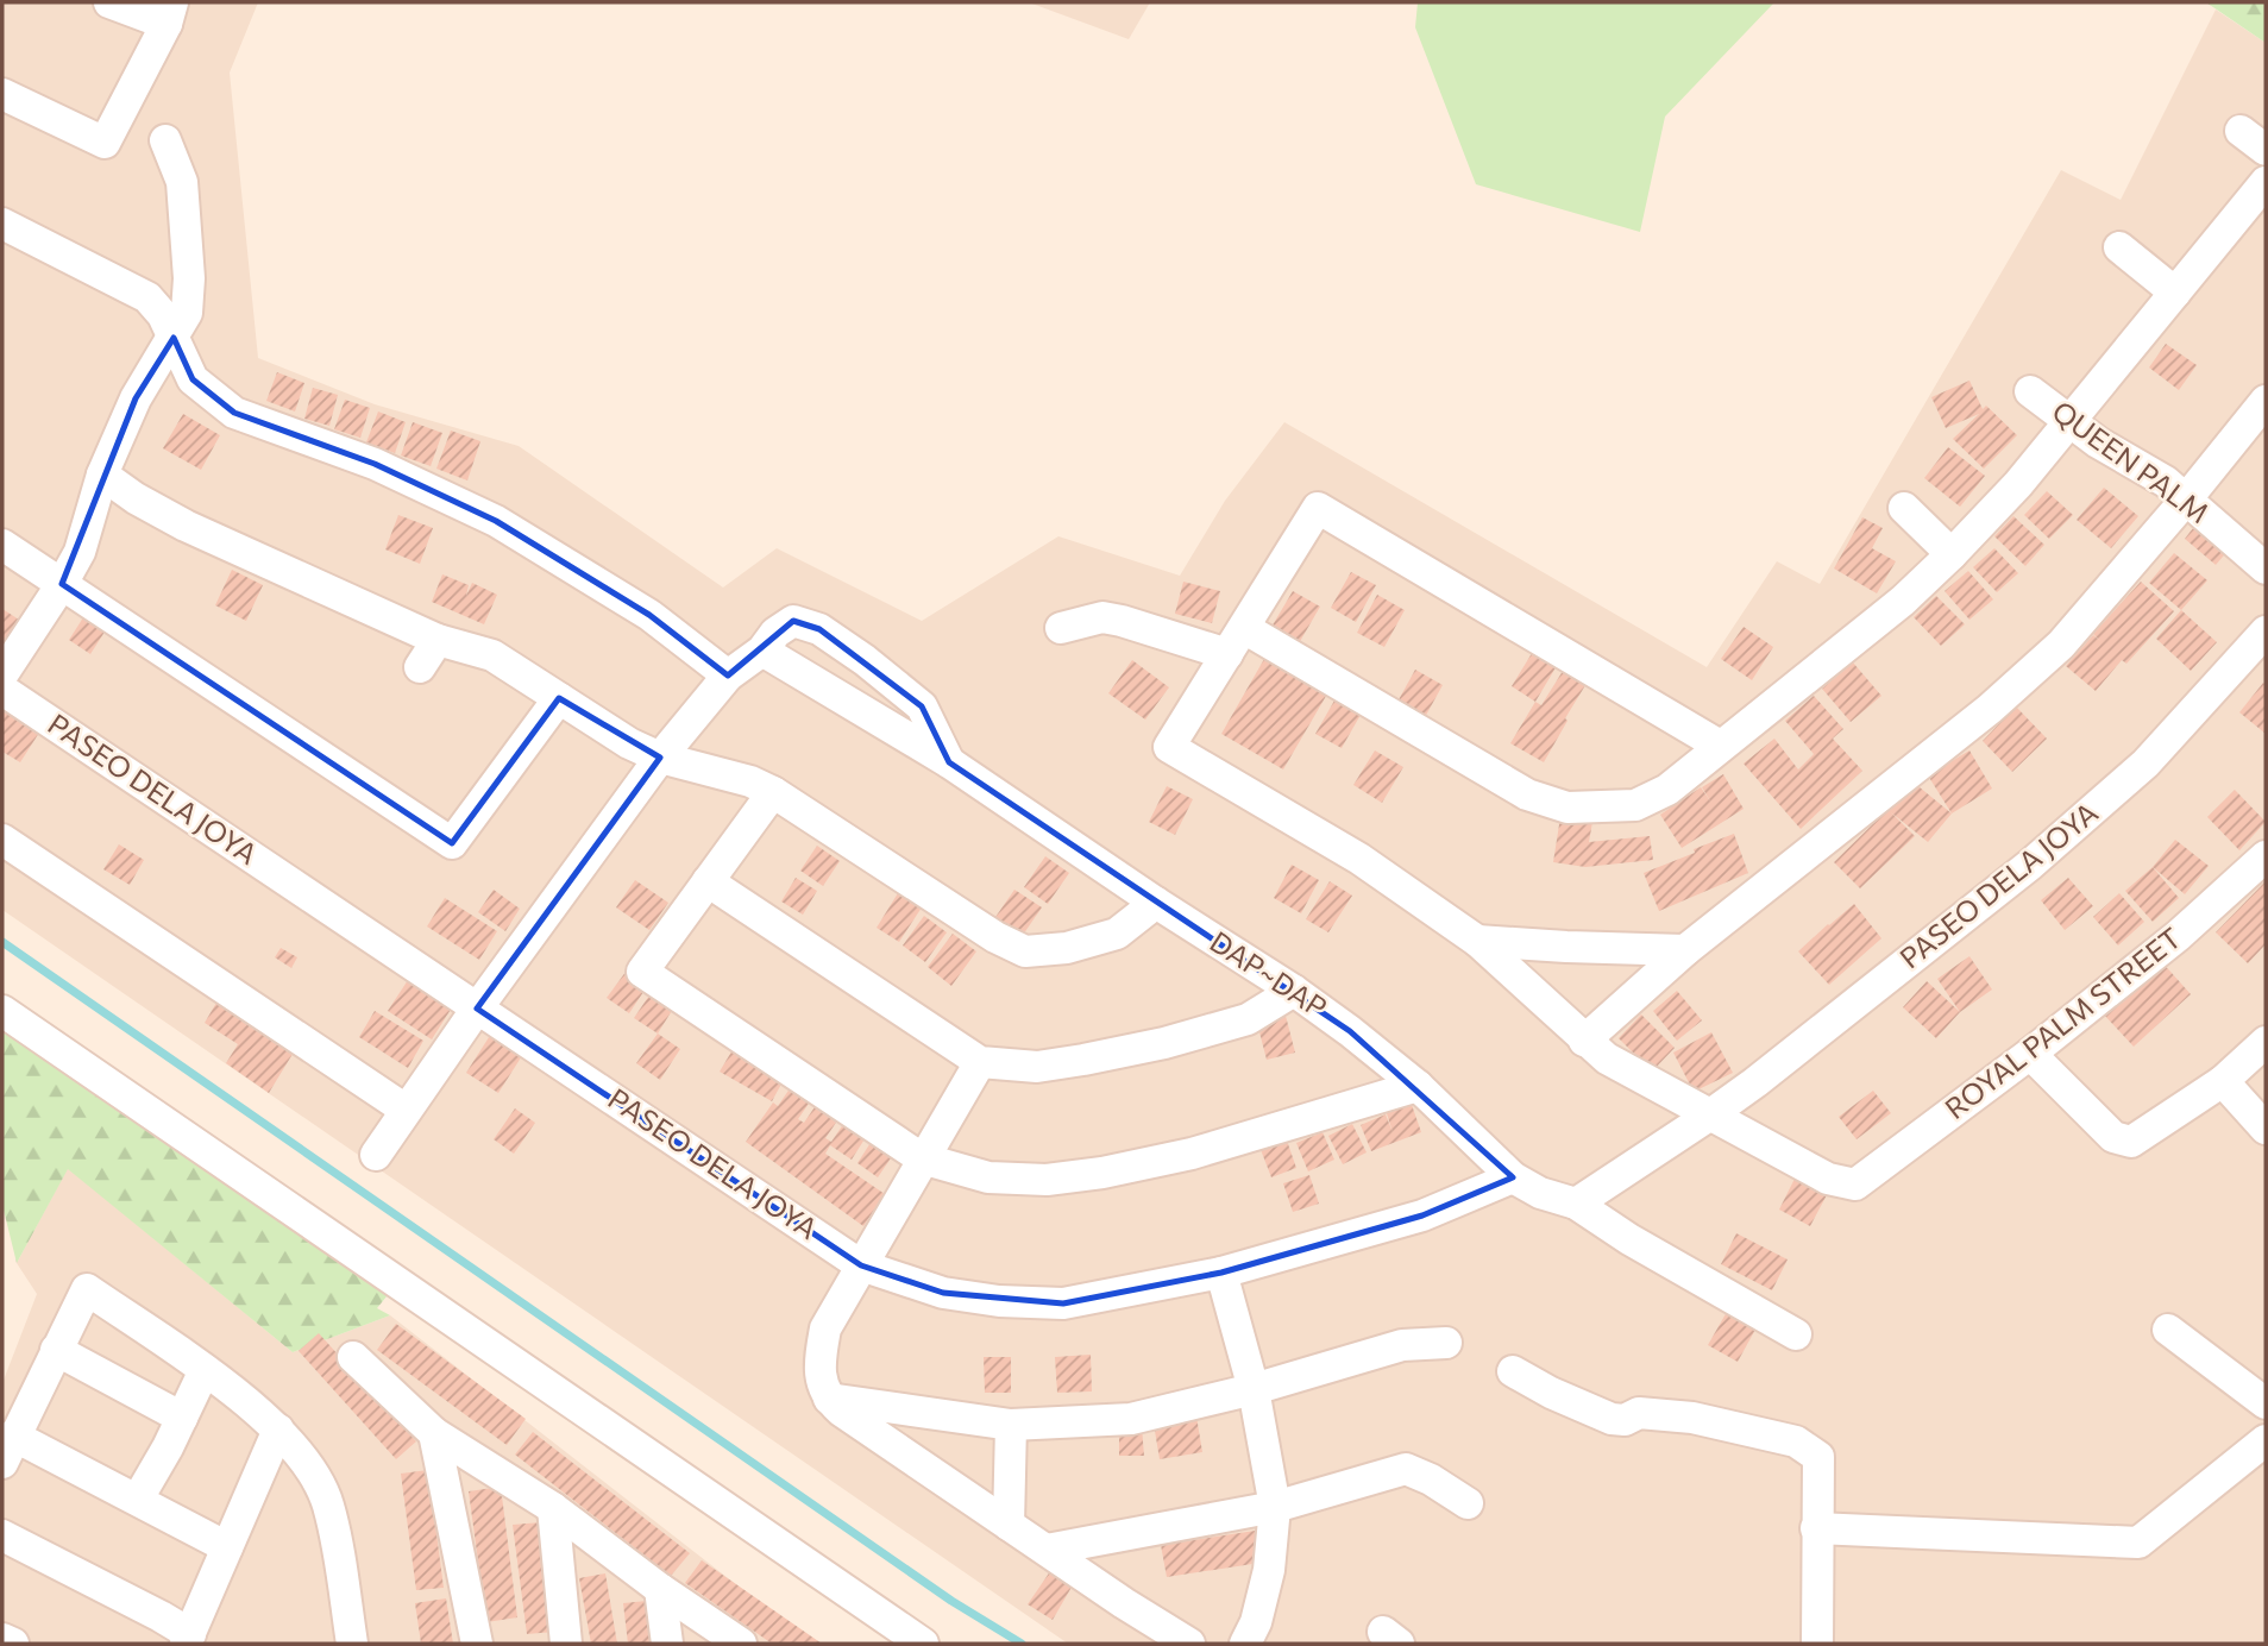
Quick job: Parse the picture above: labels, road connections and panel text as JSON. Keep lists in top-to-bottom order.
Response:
{
  "streets": {
    "street": [
      "QUEEN PALM",
      "PASEO DELA JOYA",
      "DAP~DAP",
      "ROYAL PALM STREET"
    ]
  },
  "crossings": [
    ["PASEO DELA JOYA", "DAP~DAP"],
    ["PASEO DELA JOYA", "ROYAL PALM STREET"]
  ]
}
